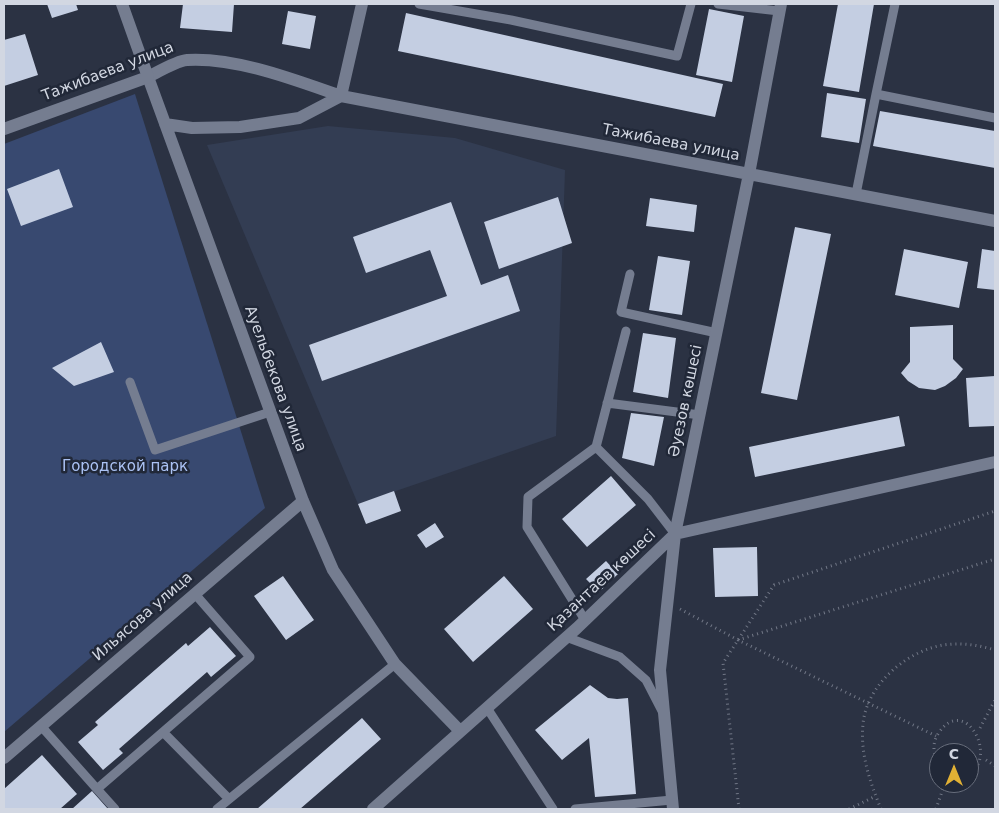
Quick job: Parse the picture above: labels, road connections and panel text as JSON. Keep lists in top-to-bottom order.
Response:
{
  "streets": {
    "street": [
      "Тажибаева улица",
      "Ауельбекова улица",
      "Әуезов көшесі",
      "Қазантаев көшесі",
      "Ильясова улица"
    ]
  },
  "crossings": [
    ["Тажибаева улица", "Ауельбекова улица"],
    ["Тажибаева улица", "Әуезов көшесі"],
    ["Ауельбекова улица", "Қазантаев көшесі"],
    ["Ауельбекова улица", "Ильясова улица"],
    ["Әуезов көшесі", "Қазантаев көшесі"]
  ],
  "parks": ["Городской парк"],
  "north": "top"
}
